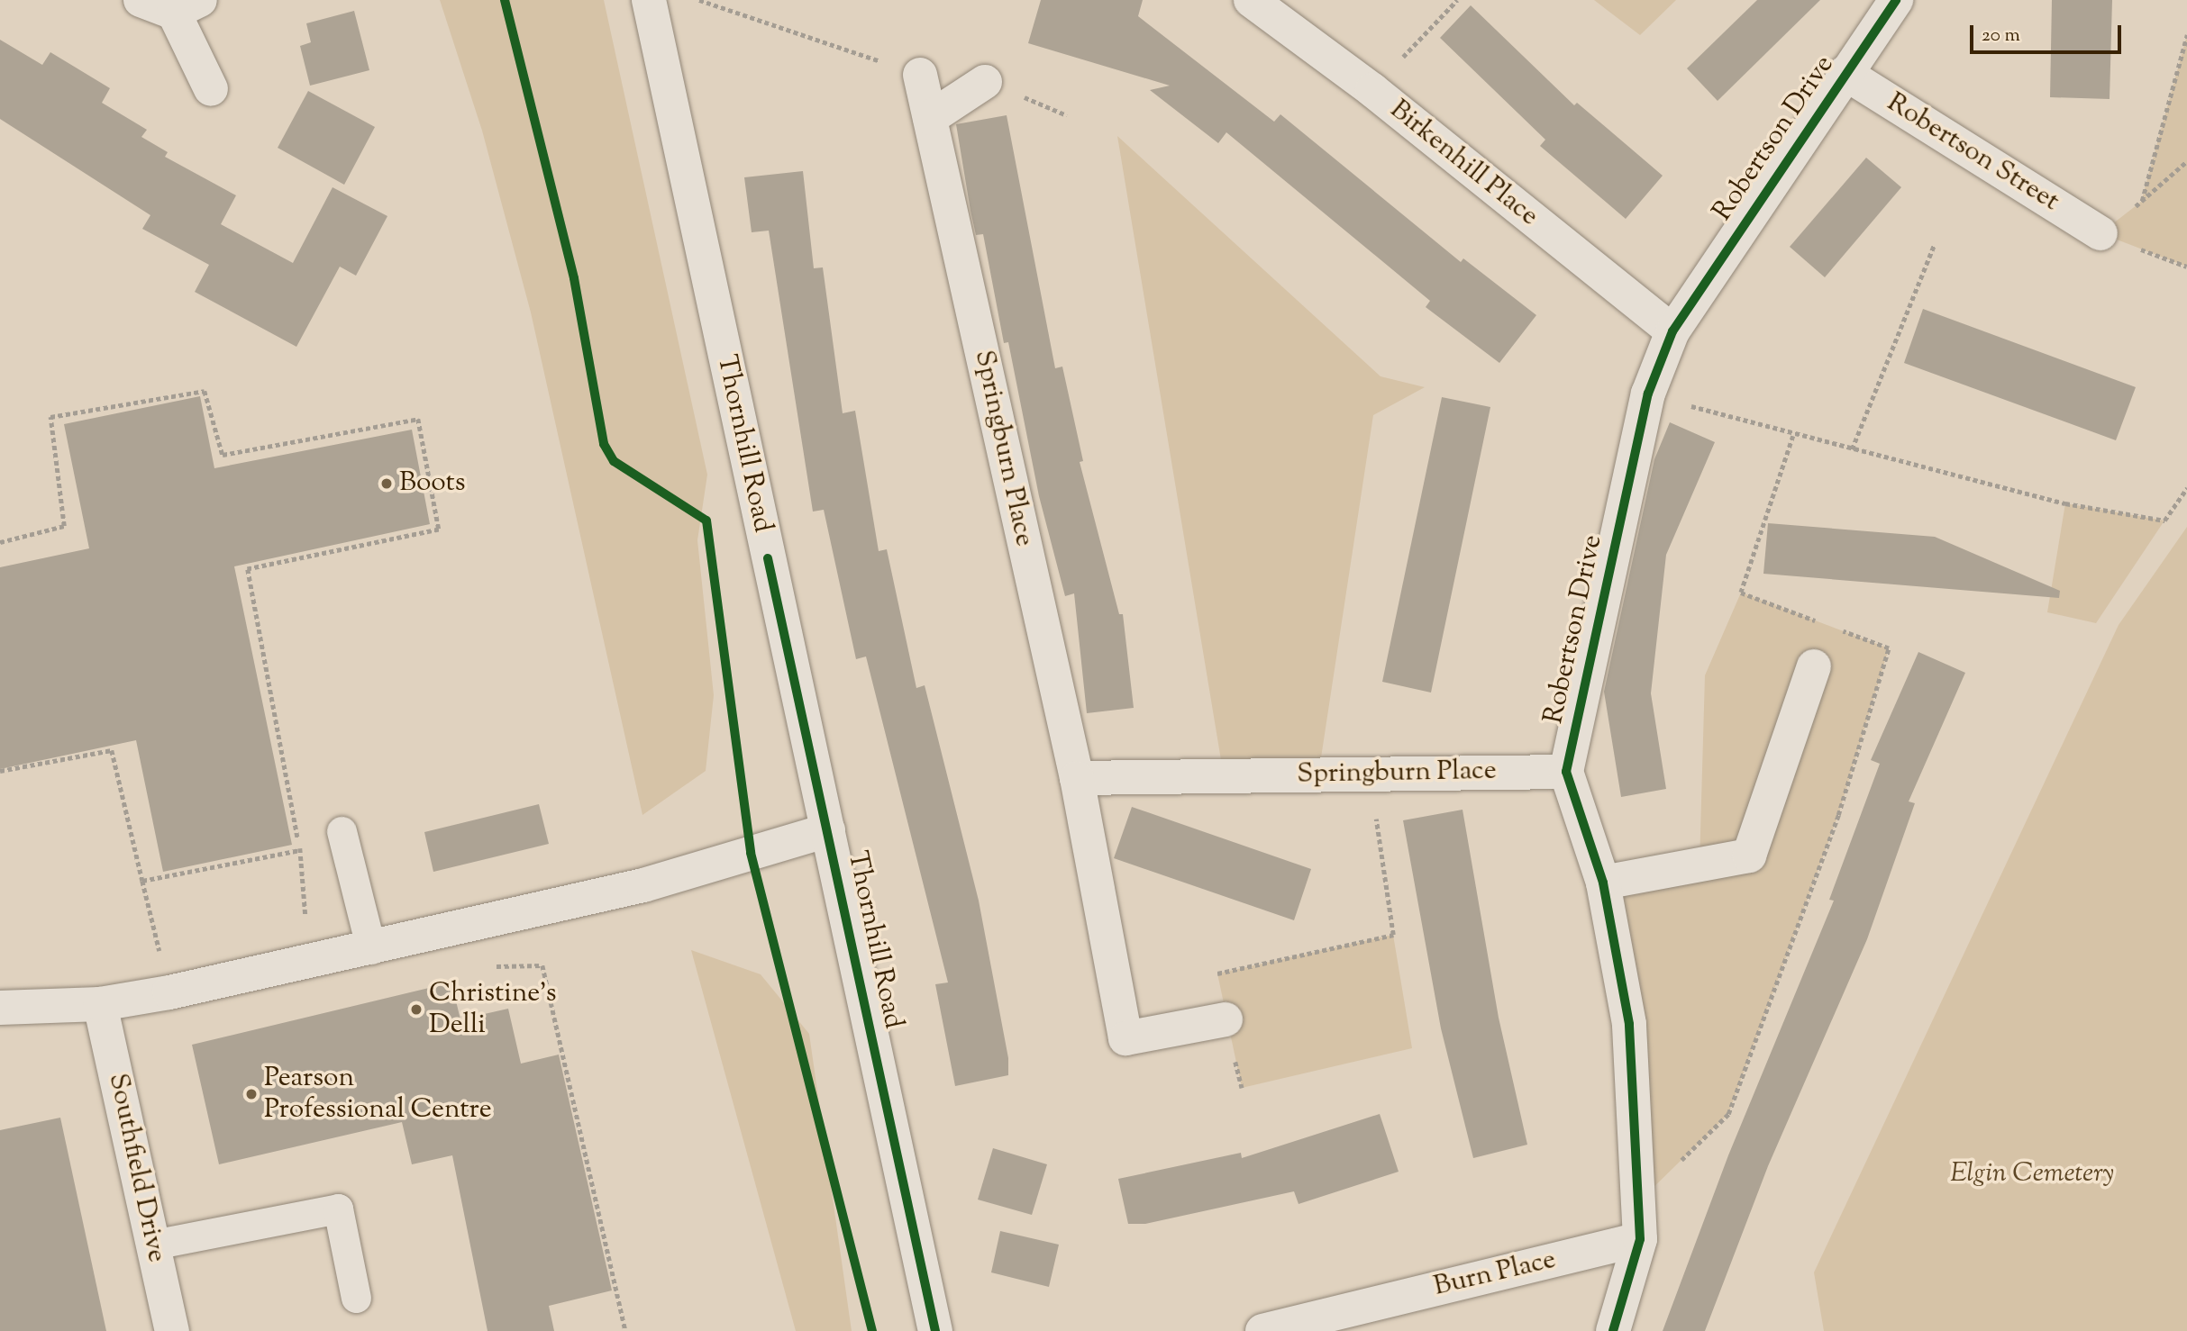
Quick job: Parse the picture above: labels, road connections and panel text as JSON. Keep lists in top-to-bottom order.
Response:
{
  "streets": {
    "street": [
      "Robertson Drive",
      "Robertson Street",
      "Birkenhill Place",
      "Thornhill Road",
      "Springburn Place",
      "Southfield Drive",
      "Burn Place"
    ]
  },
  "crossings": [
    ["Robertson Drive", "Robertson Street"],
    ["Robertson Drive", "Birkenhill Place"],
    ["Robertson Drive", "Springburn Place"]
  ],
  "parks": ["Elgin Cemetery"],
  "places": ["Boots", "Christine's Delli", "Pearson Professional Centre"],
  "scale_bar": "20 m"
}
